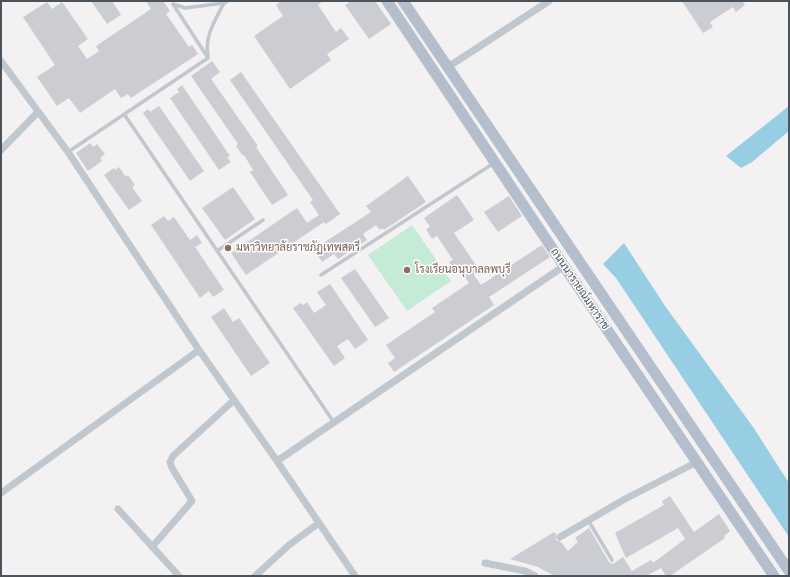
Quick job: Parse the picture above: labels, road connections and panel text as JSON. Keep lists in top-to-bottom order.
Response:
{
  "streets": {
    "main road": ["ถนนนารายณ์มหาราช"]
  },
  "places": ["มหาวิทยาลัยราชภัฏเทพสตรี", "โรงเรียนอนุบาลลพบุรี"]
}
